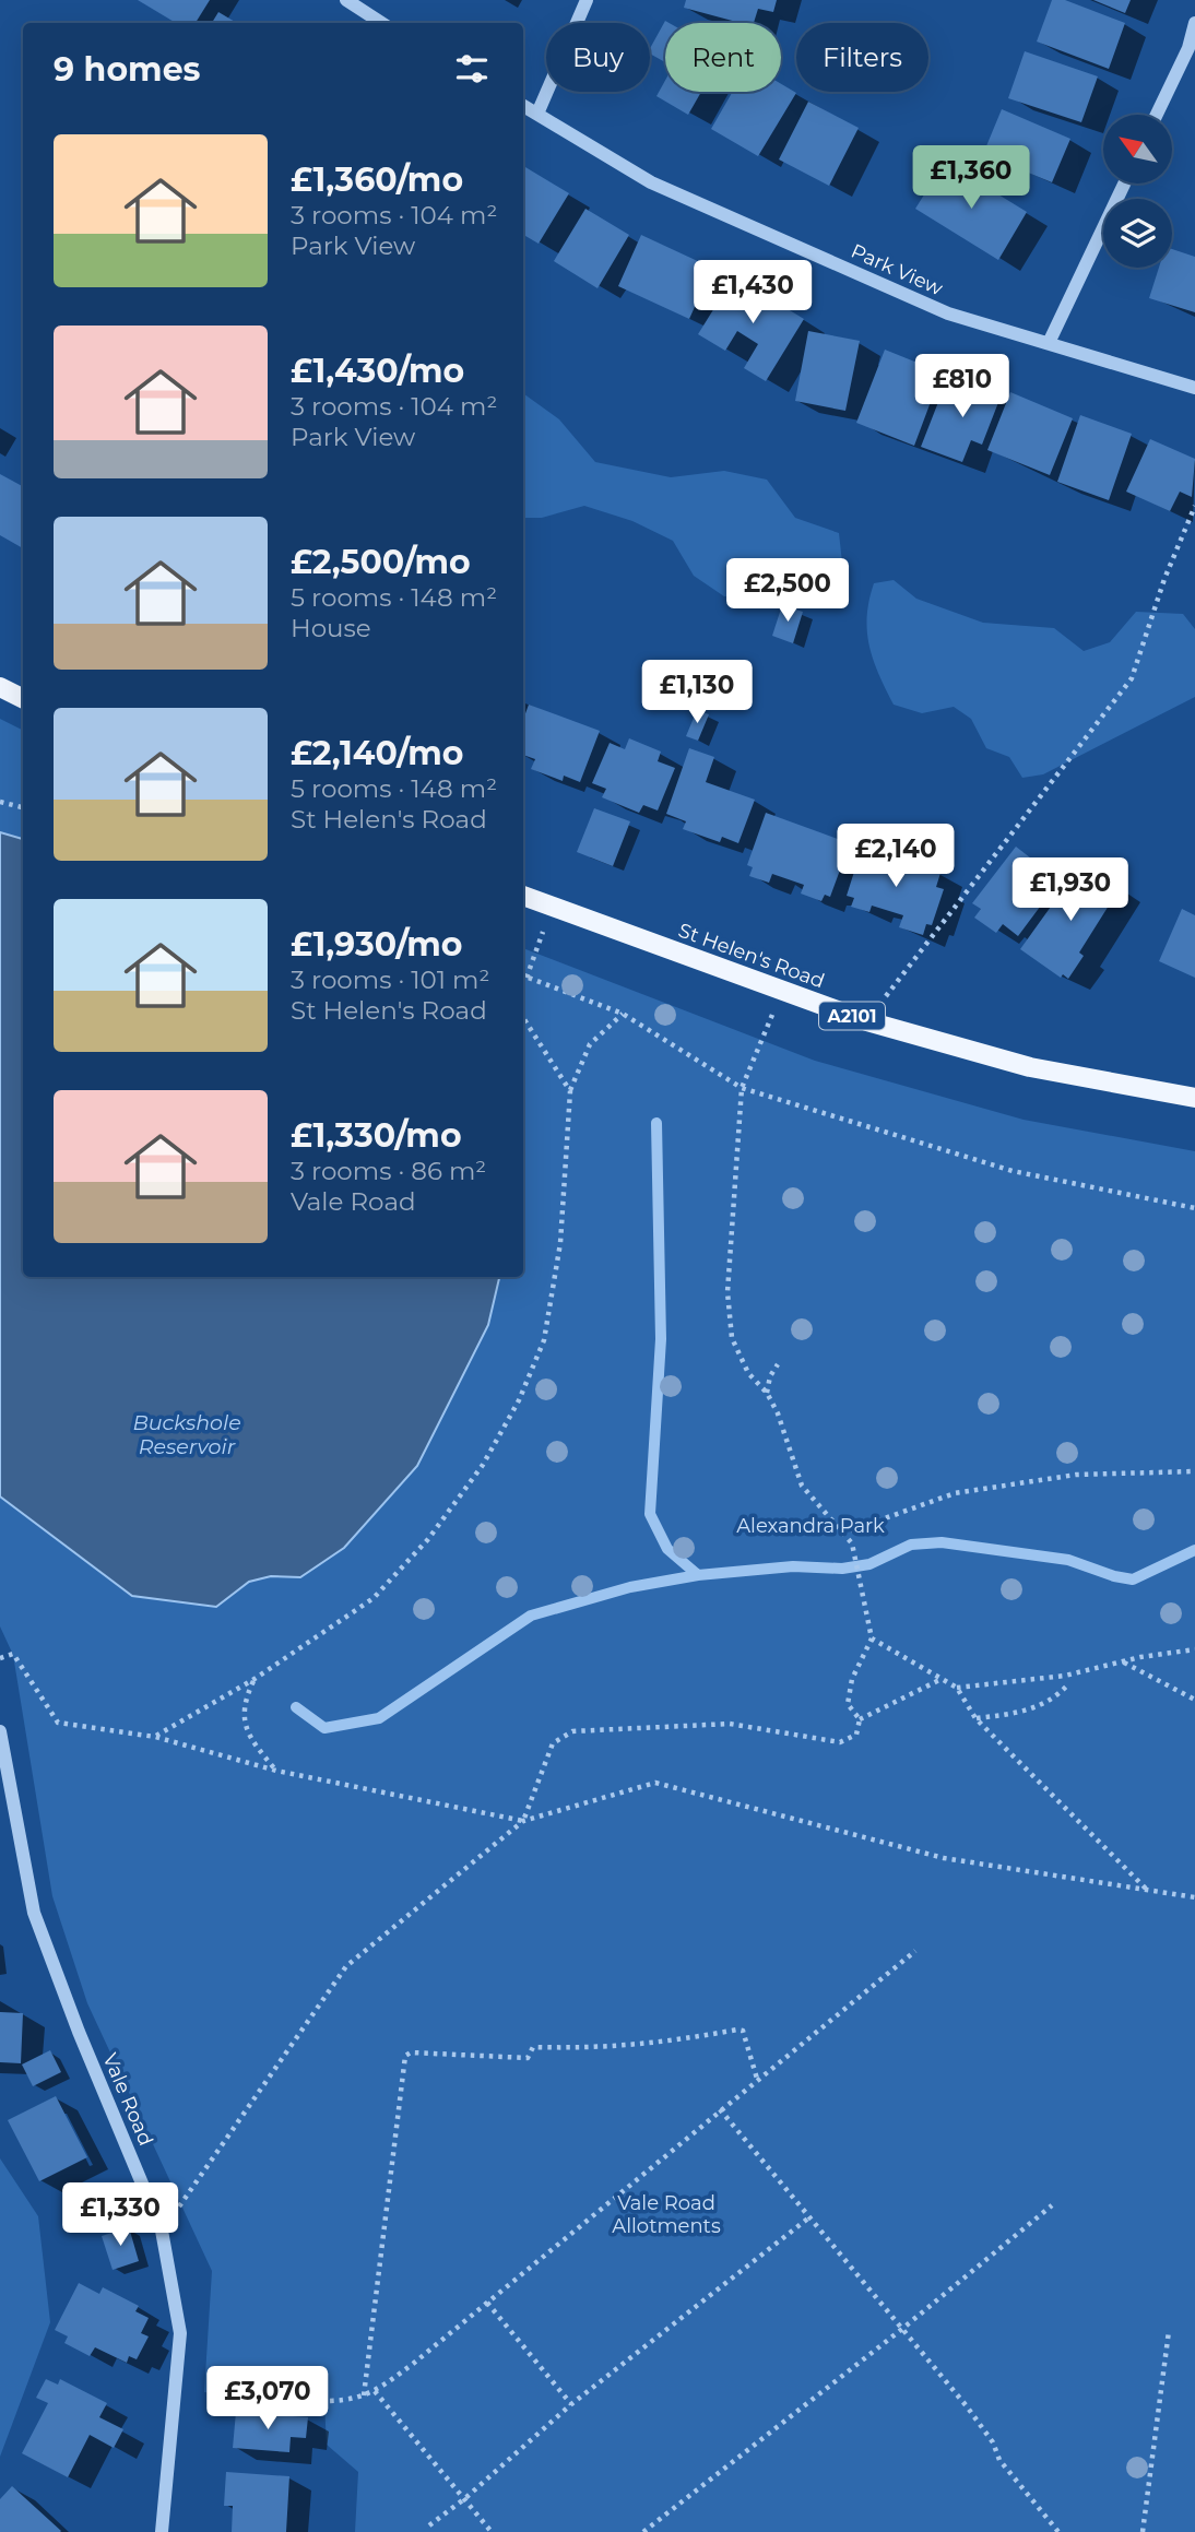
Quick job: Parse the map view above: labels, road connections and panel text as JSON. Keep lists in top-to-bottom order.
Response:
{
  "streets": {
    "main road": ["St Helen's Road", "A2101"],
    "street": ["Park View", "Vale Road"]
  },
  "water": ["Buckshole Reservoir"],
  "parks": ["Alexandra Park", "Vale Road Allotments"],
  "north": "top left",
  "page": {
    "chip": ["Buy", "Rent", "Filters"],
    "heading": "9 homes",
    "list": [
      {
        "name": "£1,360/mo",
        "note": "3 rooms · 104 m² · Park View"
      },
      {
        "name": "£1,430/mo",
        "note": "3 rooms · 104 m² · Park View"
      },
      {
        "name": "£2,500/mo",
        "note": "5 rooms · 148 m² · House"
      },
      {
        "name": "£2,140/mo",
        "note": "5 rooms · 148 m² · St Helen's Road"
      },
      {
        "name": "£1,930/mo",
        "note": "3 rooms · 101 m² · St Helen's Road"
      },
      {
        "name": "£1,330/mo",
        "note": "3 rooms · 86 m² · Vale Road"
      }
    ],
    "price": [
      "£1,360",
      "£1,430",
      "£810",
      "£2,500",
      "£1,130",
      "£2,140",
      "£1,930",
      "£1,330",
      "£3,070"
    ]
  }
}
